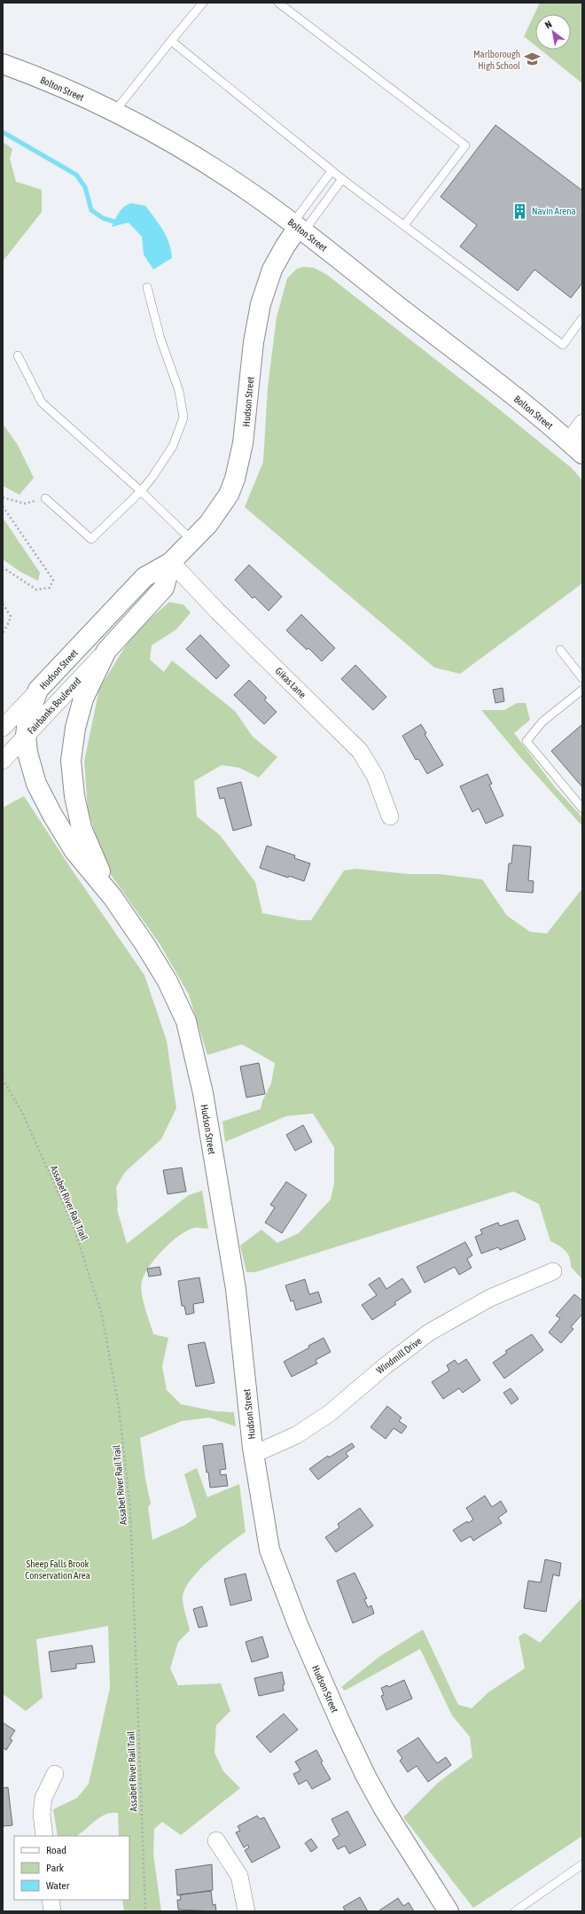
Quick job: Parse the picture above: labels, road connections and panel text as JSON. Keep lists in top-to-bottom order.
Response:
{
  "streets": {
    "street": [
      "Bolton Street",
      "Hudson Street",
      "Gikas Lane",
      "Fairbanks Boulevard",
      "Windmill Drive"
    ],
    "path": ["Assabet River Rail Trail"]
  },
  "crossings": [
    ["Bolton Street", "Hudson Street"],
    ["Hudson Street", "Gikas Lane"],
    ["Hudson Street", "Fairbanks Boulevard"],
    ["Hudson Street", "Windmill Drive"]
  ],
  "parks": ["Sheep Falls Brook Conservation Area"],
  "places": {
    "school or university": ["Marlborough High School"],
    "building": ["Navin Arena"]
  },
  "legend": ["Road", "Park", "Water"],
  "north": "top left"
}
